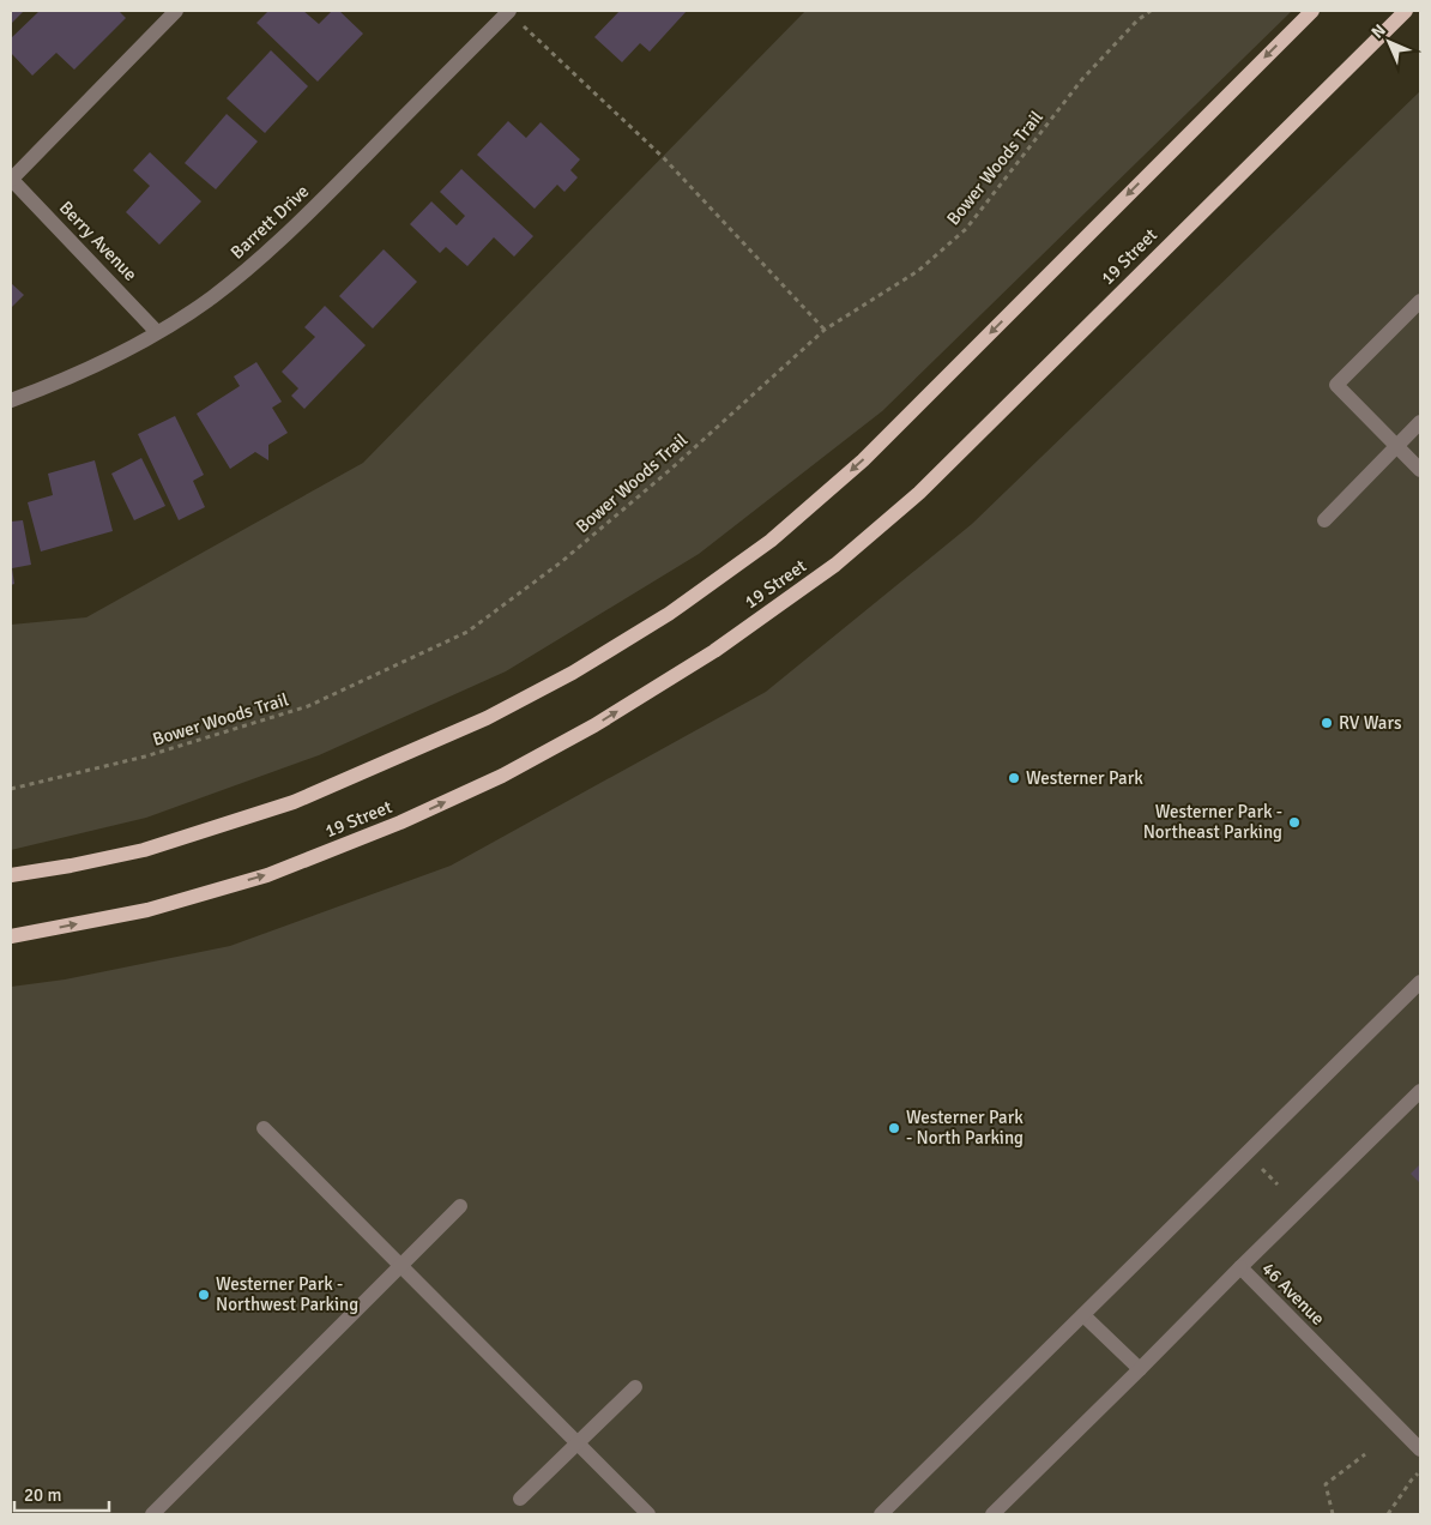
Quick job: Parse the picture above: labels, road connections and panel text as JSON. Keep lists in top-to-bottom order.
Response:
{
  "streets": {
    "main road": ["19 Street"],
    "street": ["Barrett Drive", "Berry Avenue", "46 Avenue"],
    "path": ["Bower Woods Trail"]
  },
  "crossings": [
    ["Barrett Drive", "Berry Avenue"]
  ],
  "places": [
    "RV Wars",
    "Westerner Park",
    "Westerner Park - Northeast Parking",
    "Westerner Park - North Parking",
    "Westerner Park - Northwest Parking"
  ],
  "scale_bar": "20 m",
  "north": "top left"
}
